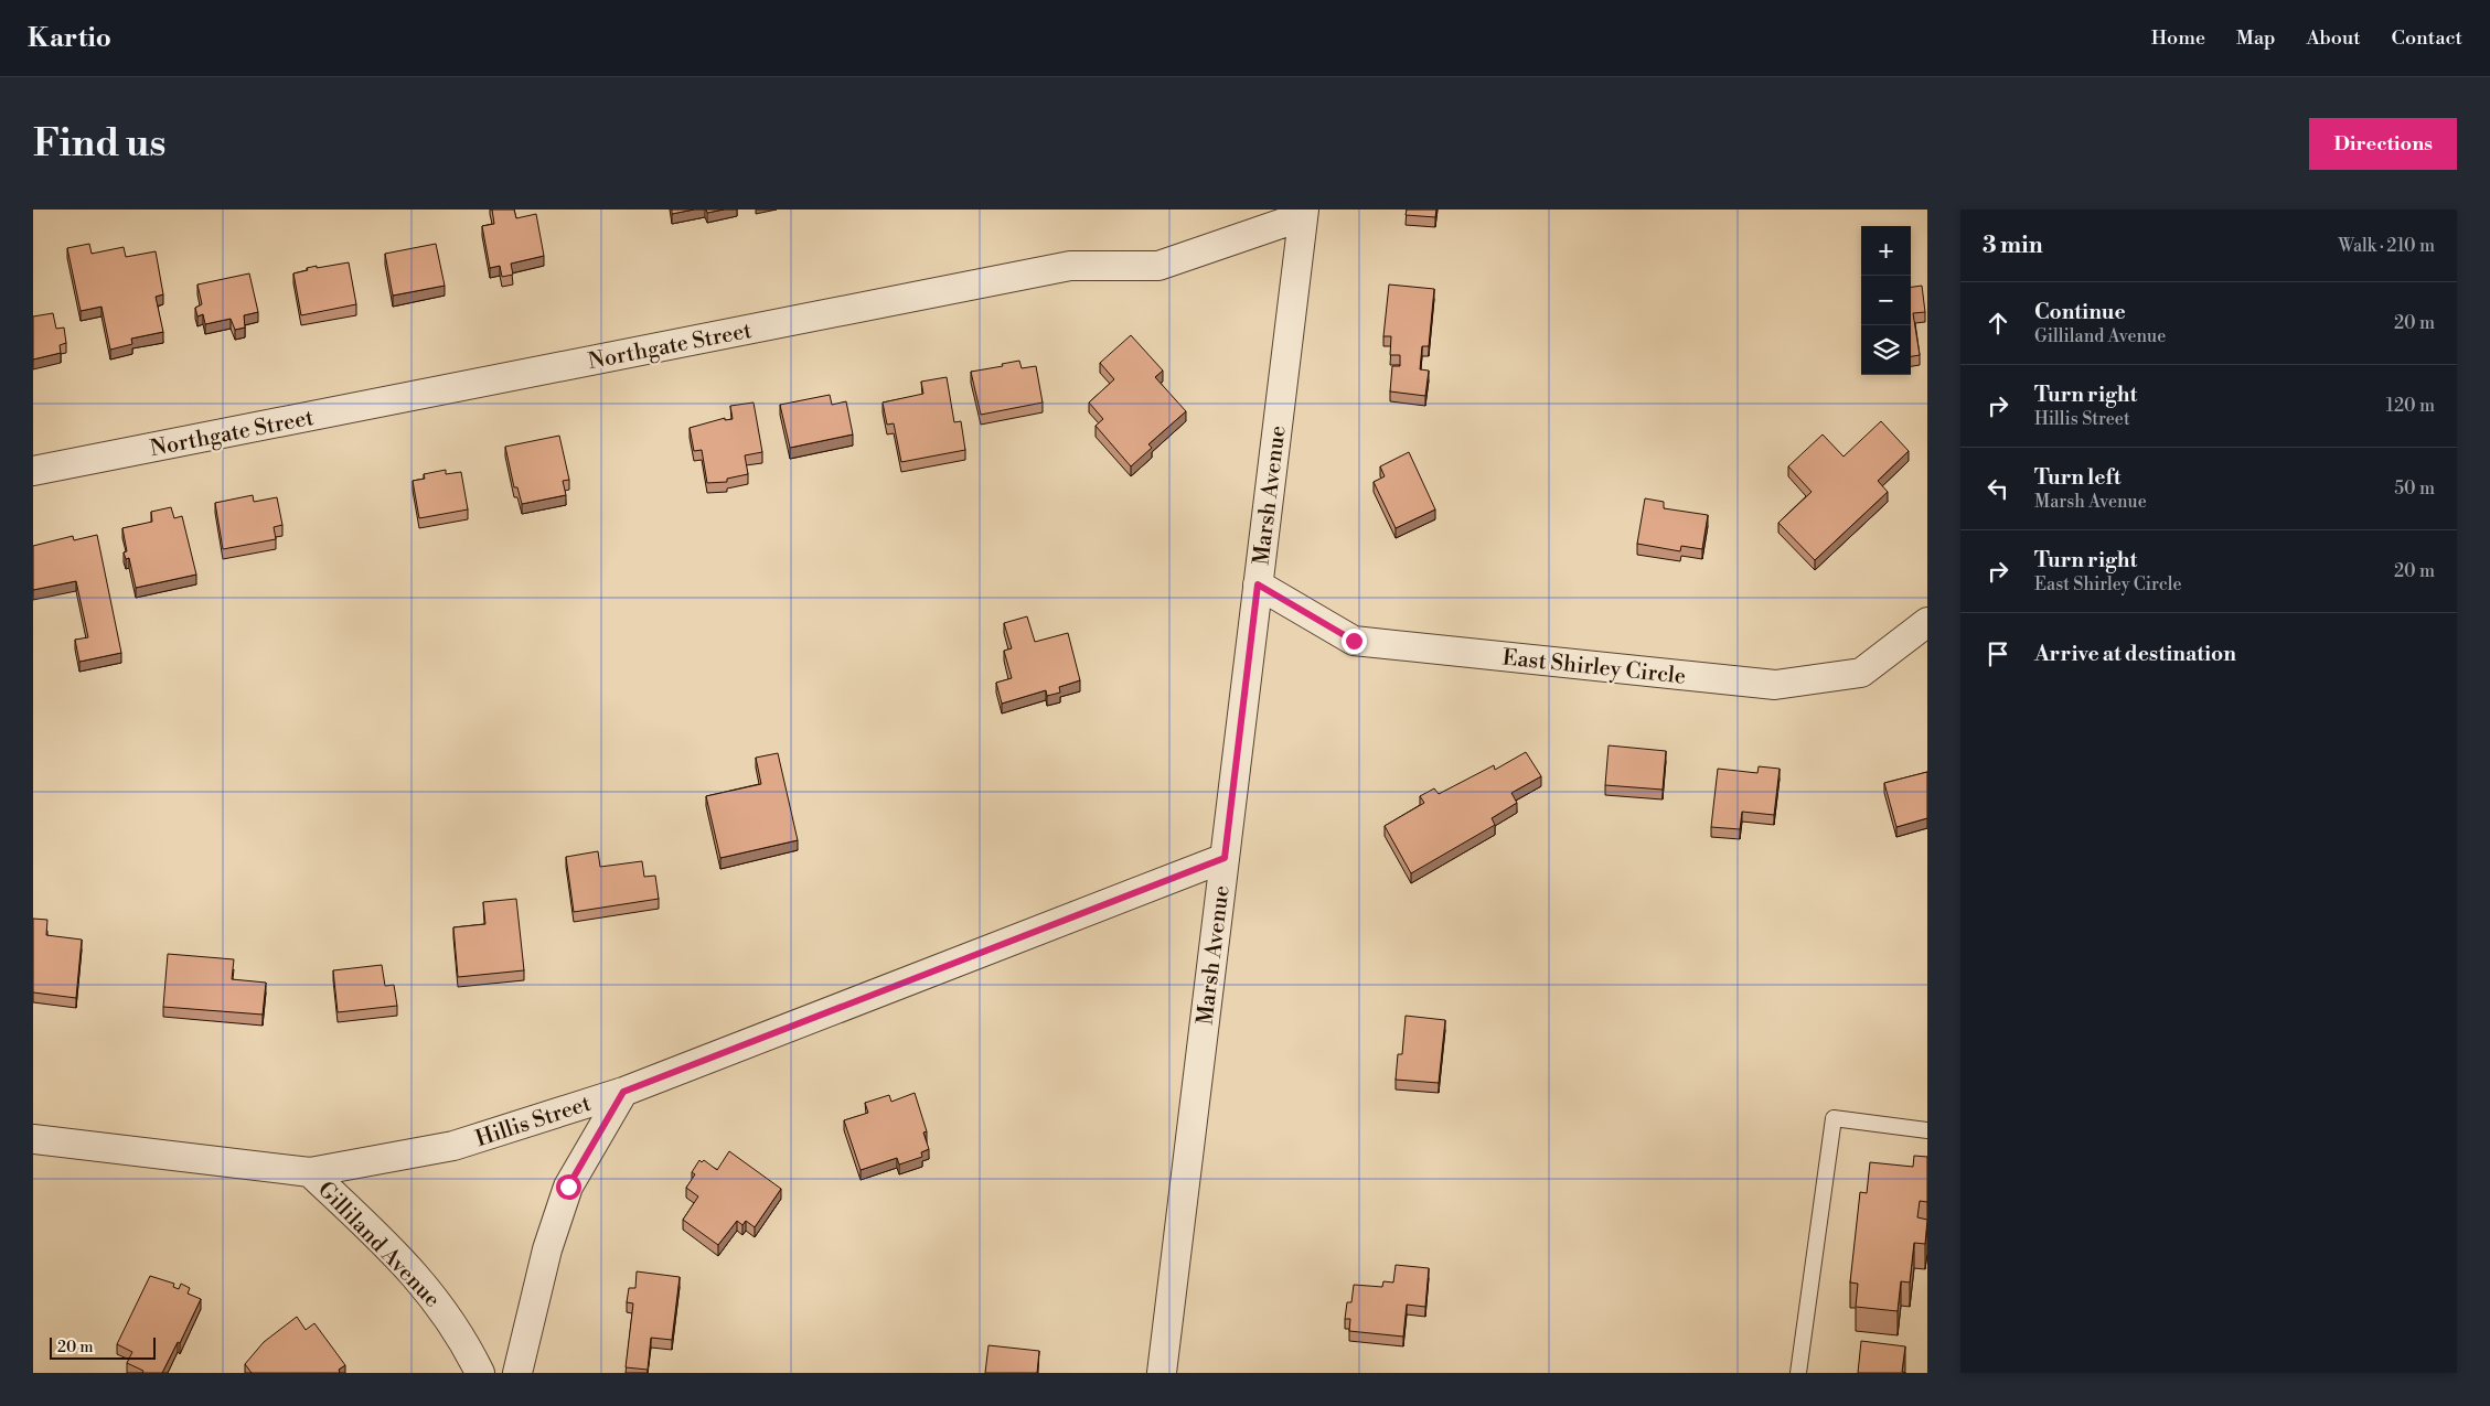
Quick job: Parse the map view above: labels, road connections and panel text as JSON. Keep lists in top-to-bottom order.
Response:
{
  "streets": {
    "street": [
      "Northgate Street",
      "Marsh Avenue",
      "East Shirley Circle",
      "Hillis Street",
      "Gilliland Avenue"
    ]
  },
  "crossings": [
    ["Northgate Street", "Marsh Avenue"],
    ["Marsh Avenue", "East Shirley Circle"],
    ["Marsh Avenue", "Hillis Street"],
    ["Hillis Street", "Gilliland Avenue"]
  ],
  "scale_bar": "20 m",
  "page": {
    "header": "Kartio",
    "nav": [
      "Home",
      "Map",
      "About",
      "Contact"
    ],
    "buttons": "Directions",
    "title": "Find us",
    "heading": ["3 min", "Walk · 210 m"],
    "map_buttons": ["+", "−"],
    "list": [
      ["Continue", "Gilliland Avenue", "20 m"],
      ["Turn right", "Hillis Street", "120 m"],
      ["Turn left", "Marsh Avenue", "50 m"],
      ["Turn right", "East Shirley Circle", "20 m"],
      "Arrive at destination"
    ],
    "scale": "20 m"
  }
}
